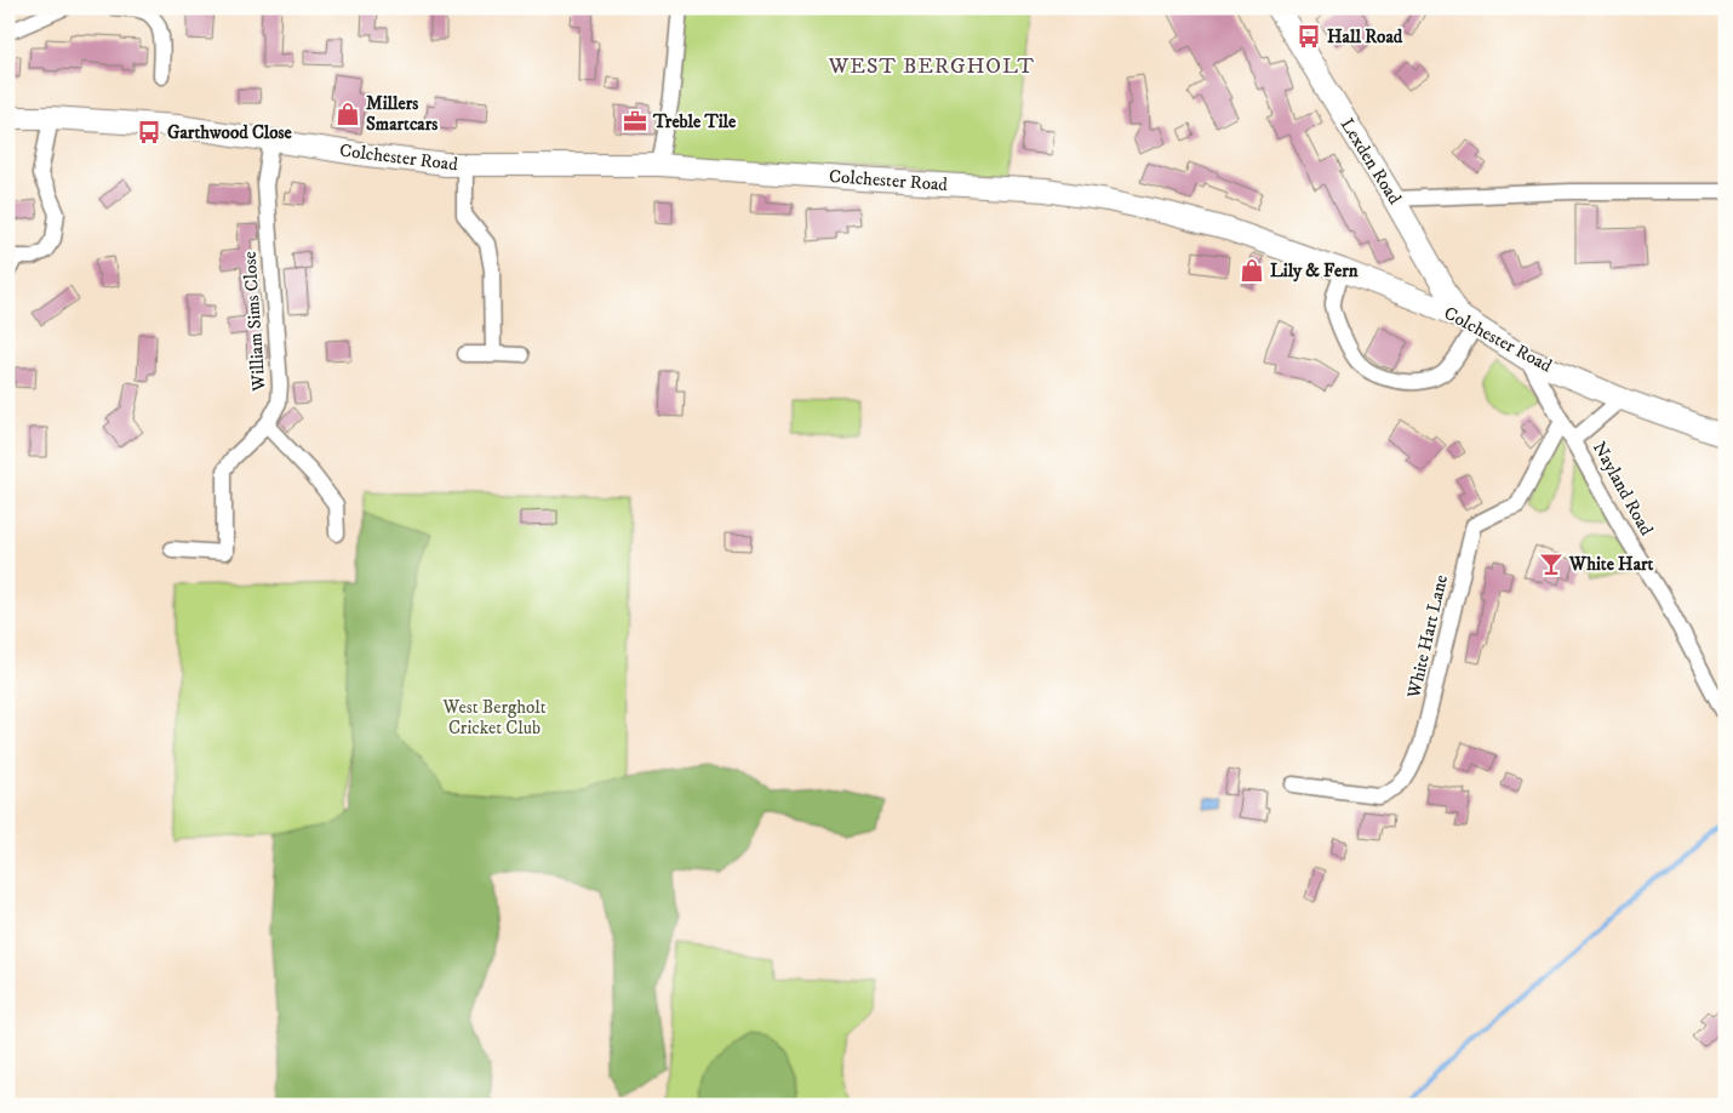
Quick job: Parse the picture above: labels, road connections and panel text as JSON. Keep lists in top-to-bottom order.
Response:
{
  "streets": {
    "main road": ["Colchester Road", "Lexden Road"],
    "street": ["William Sims Close", "Nayland Road", "White Hart Lane"]
  },
  "crossings": [
    ["Colchester Road", "Lexden Road"],
    ["Colchester Road", "William Sims Close"],
    ["Colchester Road", "Nayland Road"],
    ["Nayland Road", "White Hart Lane"]
  ],
  "districts": ["WEST BERGHOLT"],
  "parks": ["West Bergholt Cricket Club"],
  "places": {
    "bus stop": ["Hall Road", "Garthwood Close"],
    "shop": ["Millers Smartcars", "Lily & Fern"],
    "office": ["Treble Tile"],
    "bar": ["White Hart"]
  }
}
